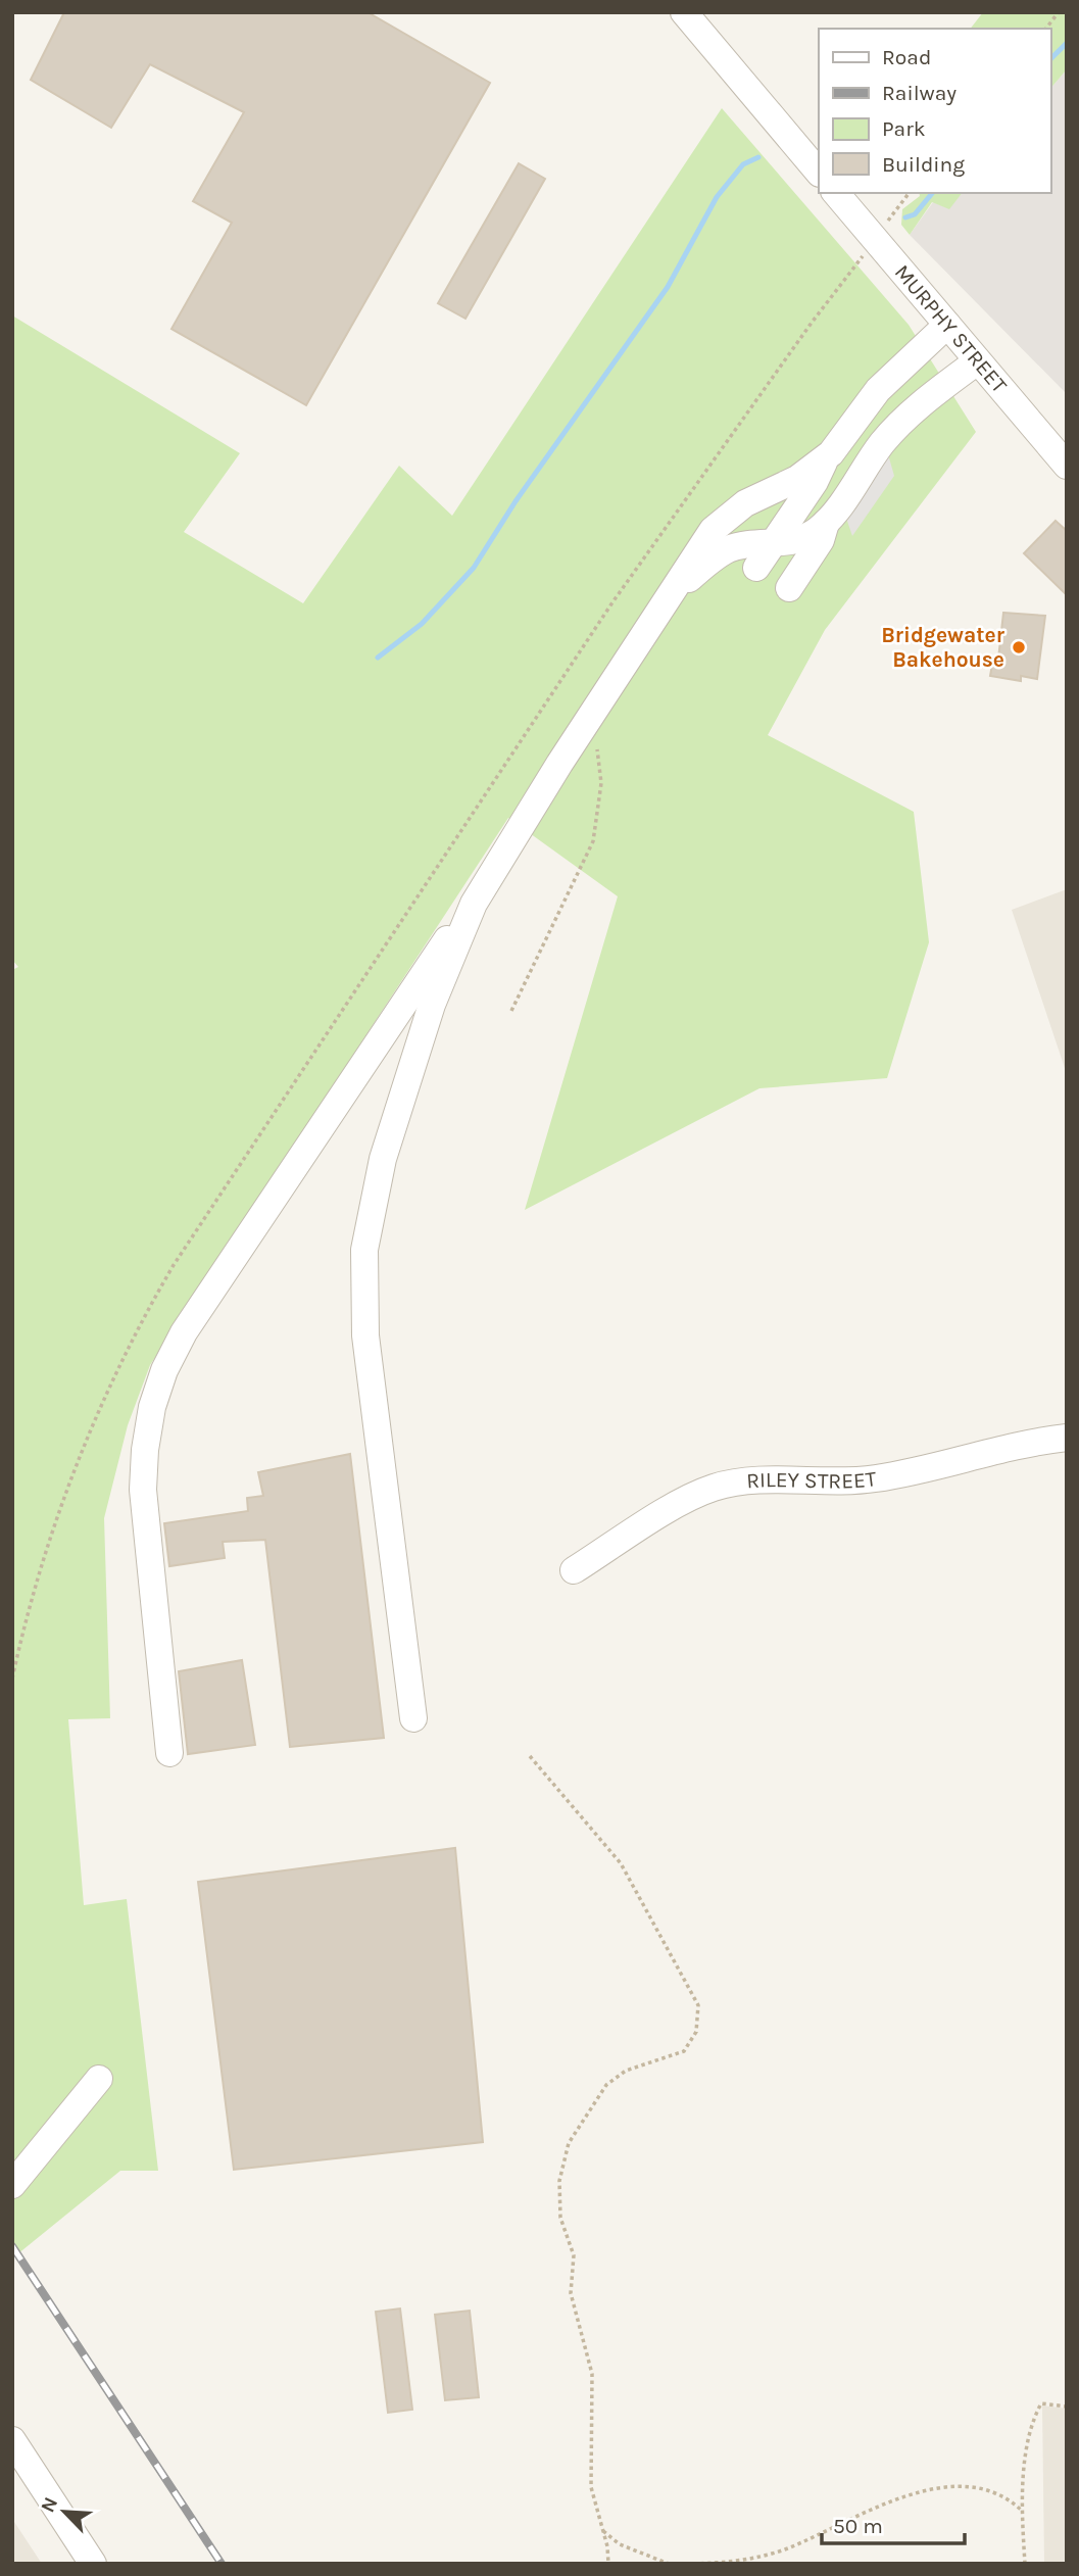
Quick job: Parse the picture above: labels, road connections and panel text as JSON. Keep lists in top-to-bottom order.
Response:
{
  "streets": {
    "street": ["MURPHY STREET", "RILEY STREET"]
  },
  "places": ["Bridgewater Bakehouse"],
  "legend": [
    "Road",
    "Railway",
    "Park",
    "Building"
  ],
  "scale_bar": "50 m",
  "north": "top left"
}
